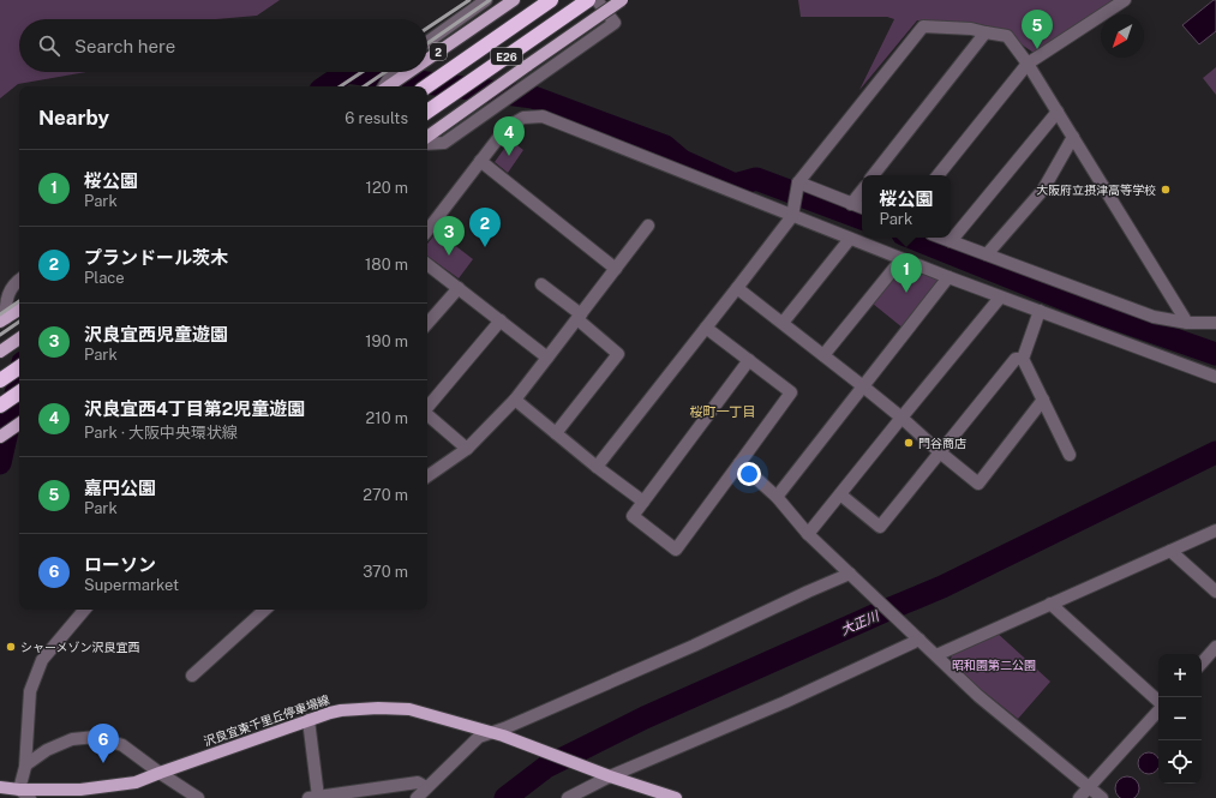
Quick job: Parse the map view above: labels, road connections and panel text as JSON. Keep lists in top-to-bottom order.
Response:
{
  "streets": {
    "highway": ["E26"],
    "main road": ["2", "沢良宜東千里丘停車場線"]
  },
  "districts": ["桜町一丁目"],
  "water": ["大正川"],
  "parks": ["昭和園第二公園"],
  "places": ["大阪府立摂津高等学校", "門谷商店", "シャーメゾン沢良宜西"],
  "north": "bottom left",
  "page": {
    "pins": [
      "5",
      "4",
      "2",
      "3",
      "1",
      "6"
    ],
    "search": "Search here",
    "heading": ["Nearby", "6 results"],
    "list": [
      {
        "mark": "1",
        "name": "桜公園",
        "note": "Park",
        "value": "120 m"
      },
      {
        "mark": "2",
        "name": "プランドール茨木",
        "note": "Place",
        "value": "180 m"
      },
      {
        "mark": "3",
        "name": "沢良宜西児童遊園",
        "note": "Park",
        "value": "190 m"
      },
      {
        "mark": "4",
        "name": "沢良宜西4丁目第2児童遊園",
        "note": "Park · 大阪中央環状線",
        "value": "210 m"
      },
      {
        "mark": "5",
        "name": "嘉円公園",
        "note": "Park",
        "value": "270 m"
      },
      {
        "mark": "6",
        "name": "ローソン",
        "note": "Supermarket",
        "value": "370 m"
      }
    ],
    "popup": ["桜公園", "Park"],
    "map_buttons": ["+", "−"]
  }
}
